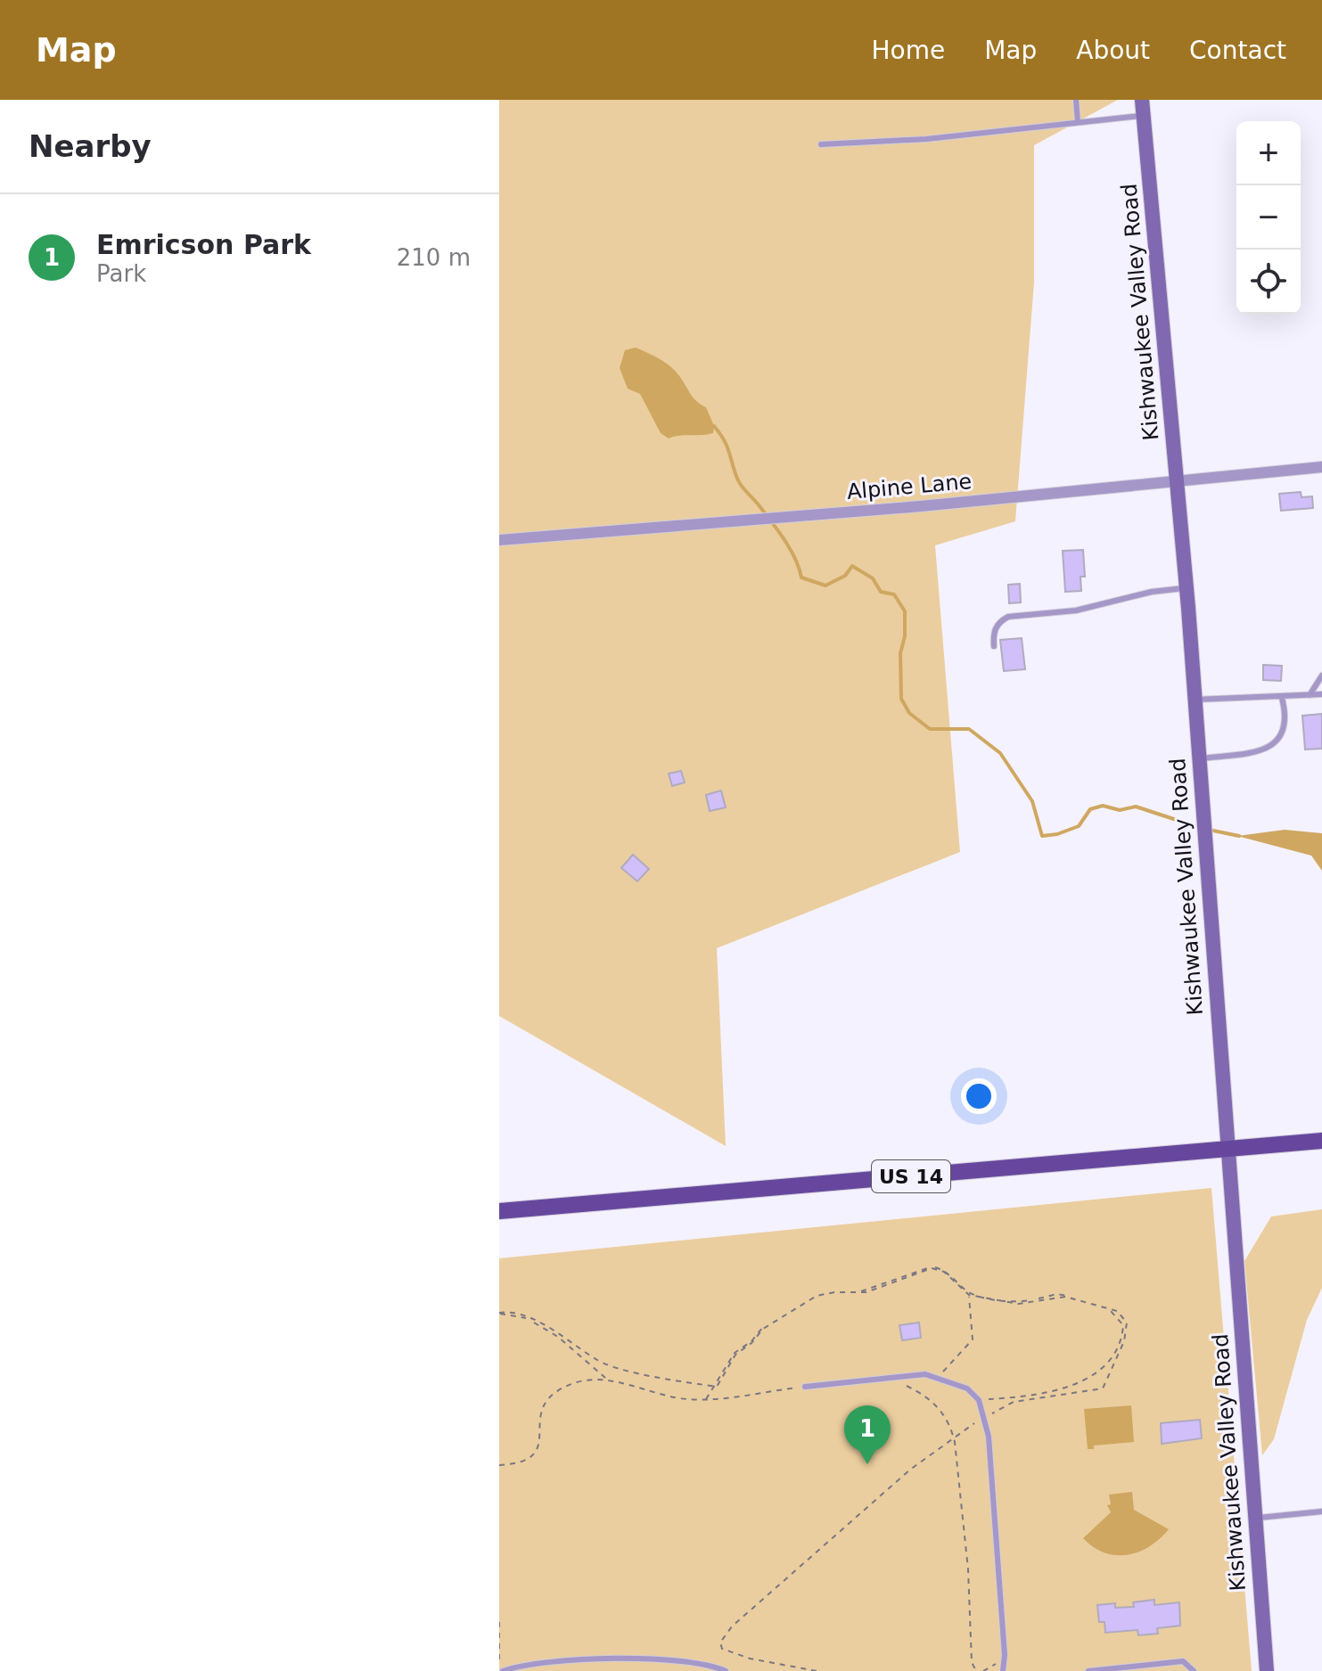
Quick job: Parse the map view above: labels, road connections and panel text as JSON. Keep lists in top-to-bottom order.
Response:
{
  "streets": {
    "main road": ["US 14"],
    "street": ["Kishwaukee Valley Road", "Alpine Lane"]
  },
  "crossings": [
    ["Kishwaukee Valley Road", "Alpine Lane"],
    ["Kishwaukee Valley Road", "US 14"]
  ],
  "page": {
    "header": "Map",
    "nav": [
      "Home",
      "Map",
      "About",
      "Contact"
    ],
    "heading": "Nearby",
    "map_buttons": ["+", "−"],
    "list": [
      {
        "mark": "1",
        "name": "Emricson Park",
        "note": "Park",
        "value": "210 m"
      }
    ],
    "pins": "1"
  }
}
